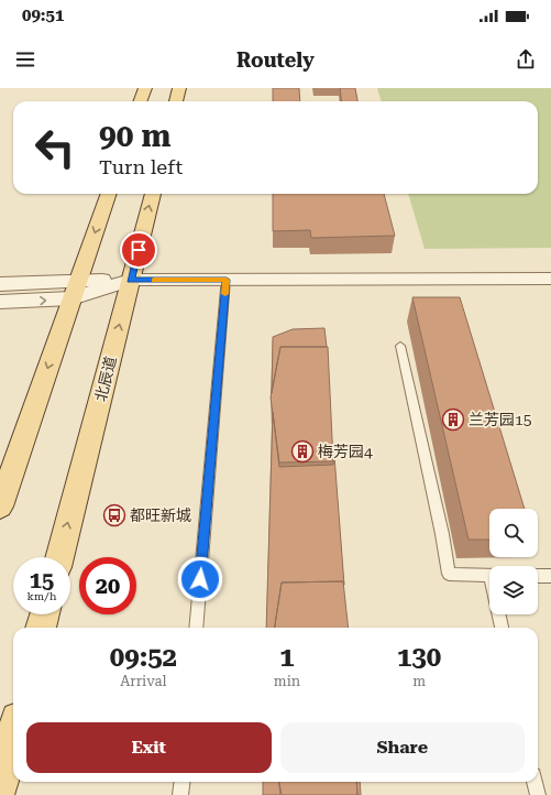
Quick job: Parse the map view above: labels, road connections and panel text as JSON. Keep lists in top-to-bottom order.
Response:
{
  "streets": {
    "main road": ["北辰道"]
  },
  "places": {
    "building": ["兰芳园15", "梅芳园4"],
    "bus stop": ["都旺新城"]
  },
  "page": {
    "status": "09:51",
    "header": "Routely",
    "turn": ["90 m", "Turn left"],
    "speed": "15 km/h",
    "limit": "20",
    "eta": [
      "09:52",
      "Arrival",
      "1",
      "min",
      "130",
      "m"
    ],
    "buttons": ["Exit", "Share"]
  }
}
